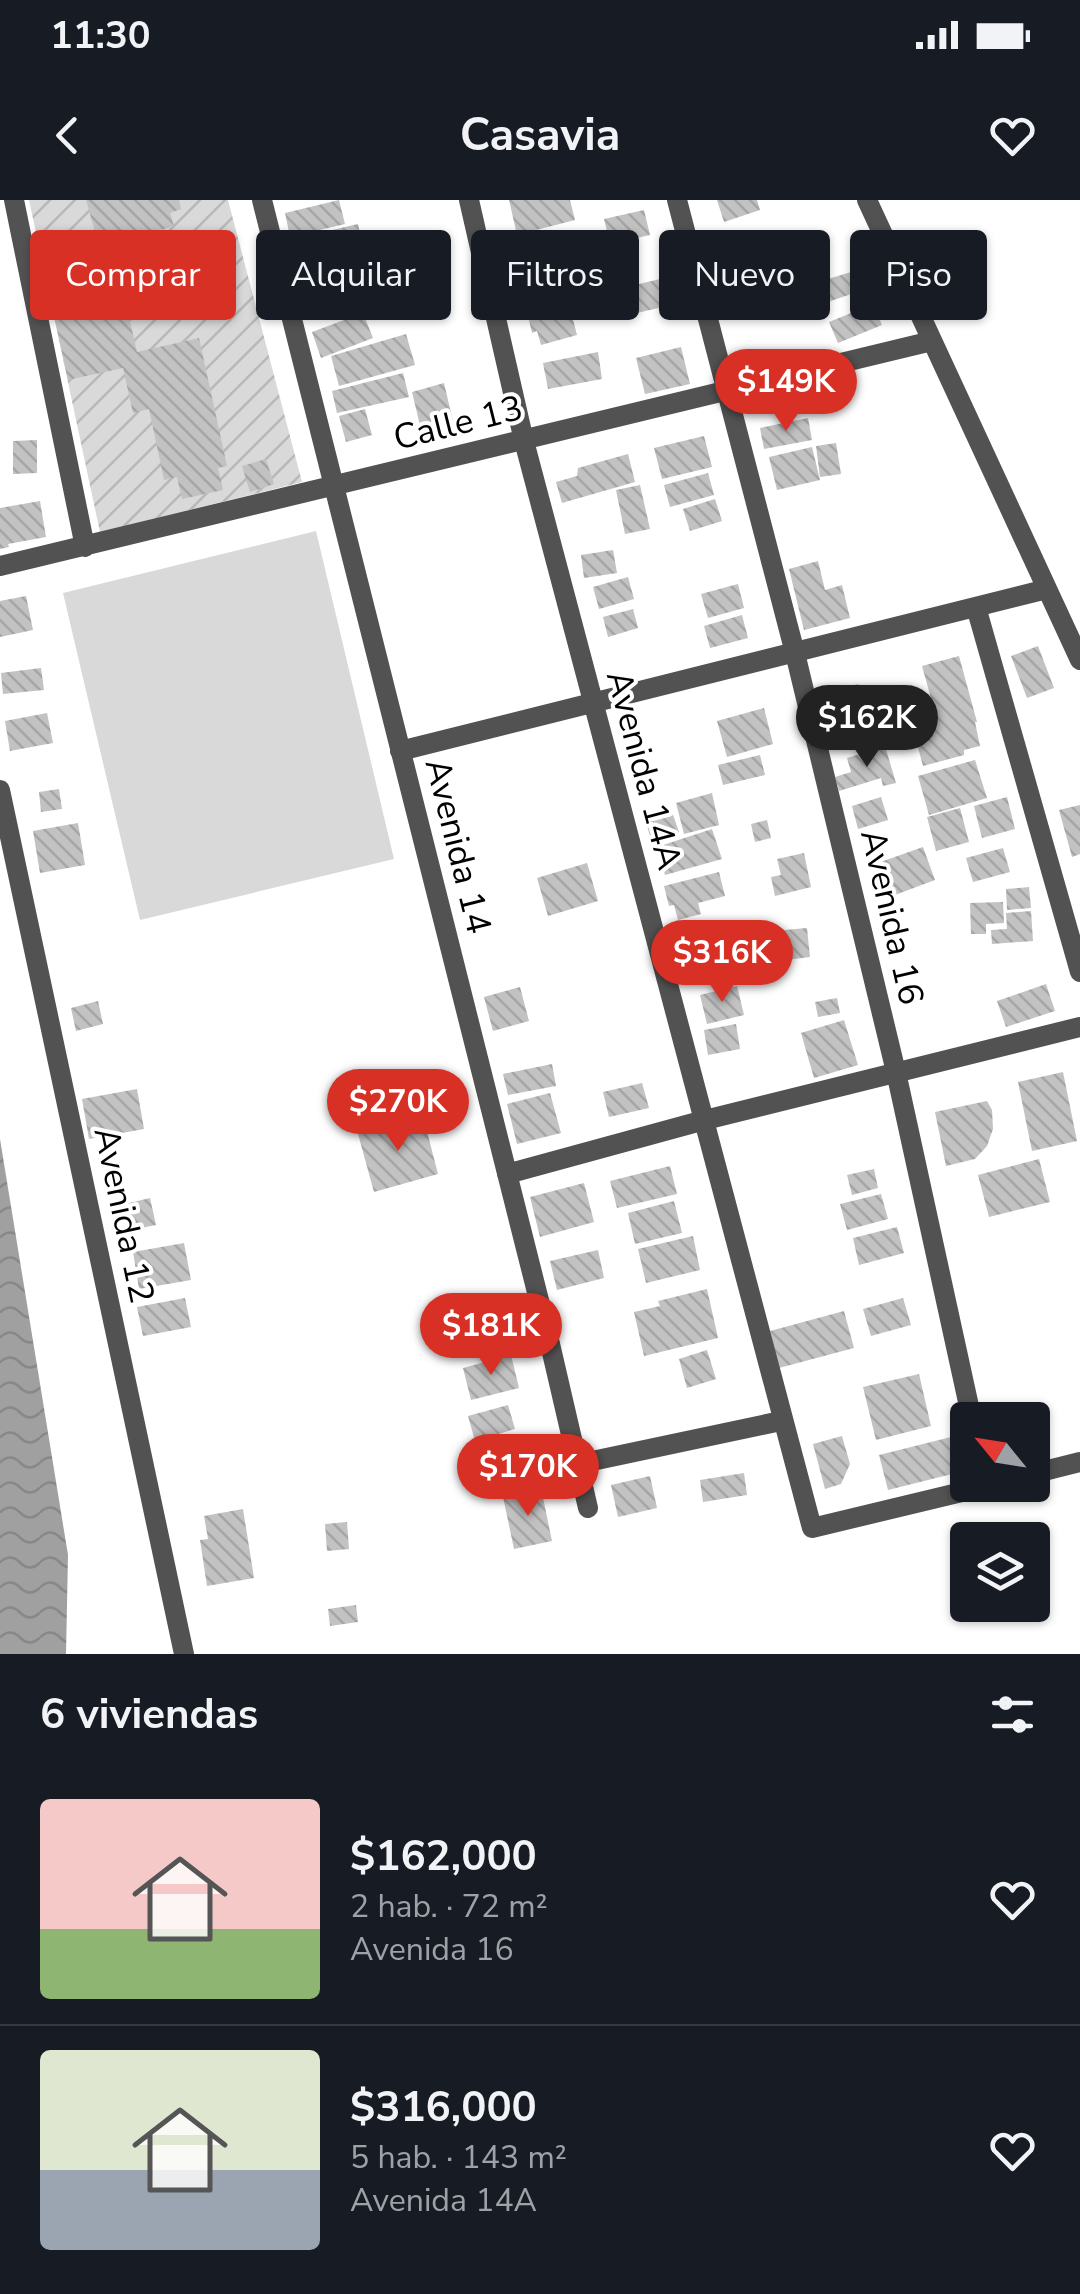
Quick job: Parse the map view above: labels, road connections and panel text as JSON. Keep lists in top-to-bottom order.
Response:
{
  "streets": {
    "street": [
      "Calle 13",
      "Avenida 14A",
      "Avenida 14",
      "Avenida 16",
      "Avenida 12"
    ]
  },
  "crossings": [
    ["Calle 13", "Avenida 14A"],
    ["Calle 13", "Avenida 14"],
    ["Calle 13", "Avenida 16"]
  ],
  "north": "top left",
  "page": {
    "status": "11:30",
    "header": "Casavia",
    "chip": [
      "Comprar",
      "Alquilar",
      "Filtros",
      "Nuevo",
      "Piso"
    ],
    "price": [
      "$149K",
      "$162K",
      "$316K",
      "$270K",
      "$181K",
      "$170K"
    ],
    "heading": "6 viviendas",
    "list": [
      {
        "name": "$162,000",
        "note": "2 hab. · 72 m² · Avenida 16"
      },
      {
        "name": "$316,000",
        "note": "5 hab. · 143 m² · Avenida 14A"
      }
    ]
  }
}
